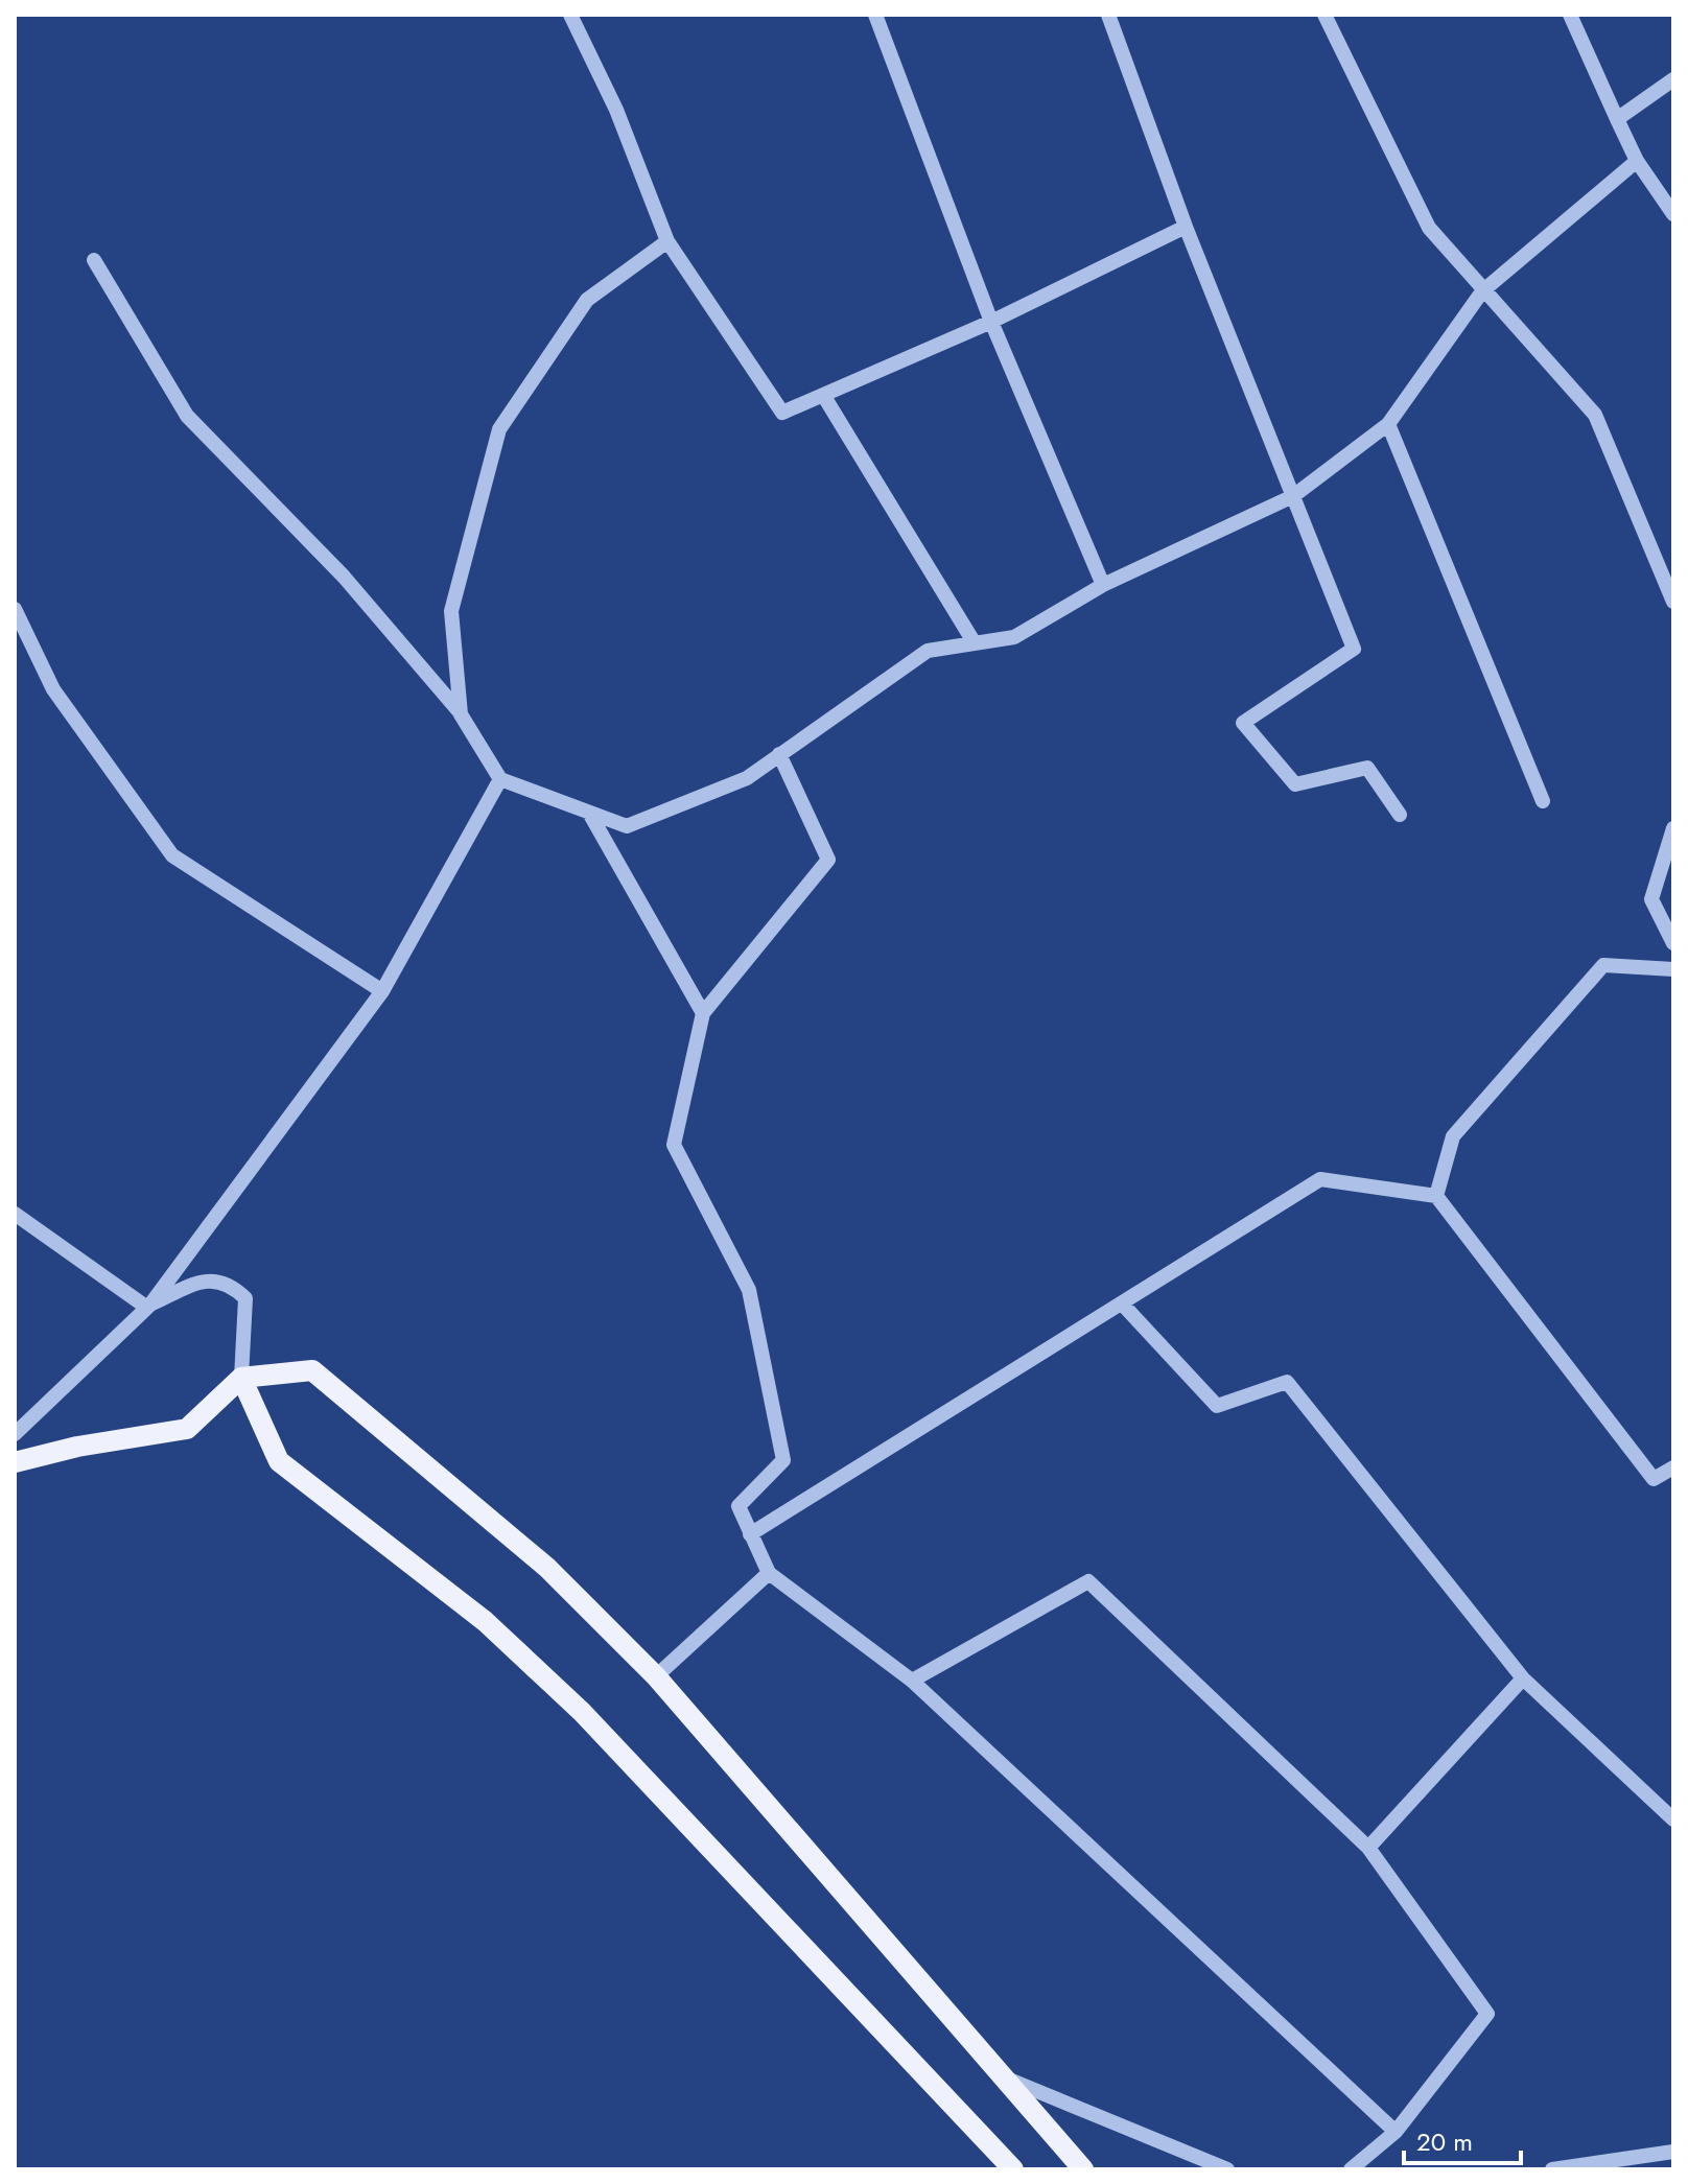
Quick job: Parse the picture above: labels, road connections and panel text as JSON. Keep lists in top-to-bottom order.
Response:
{
  "scale_bar": "20 m"
}
